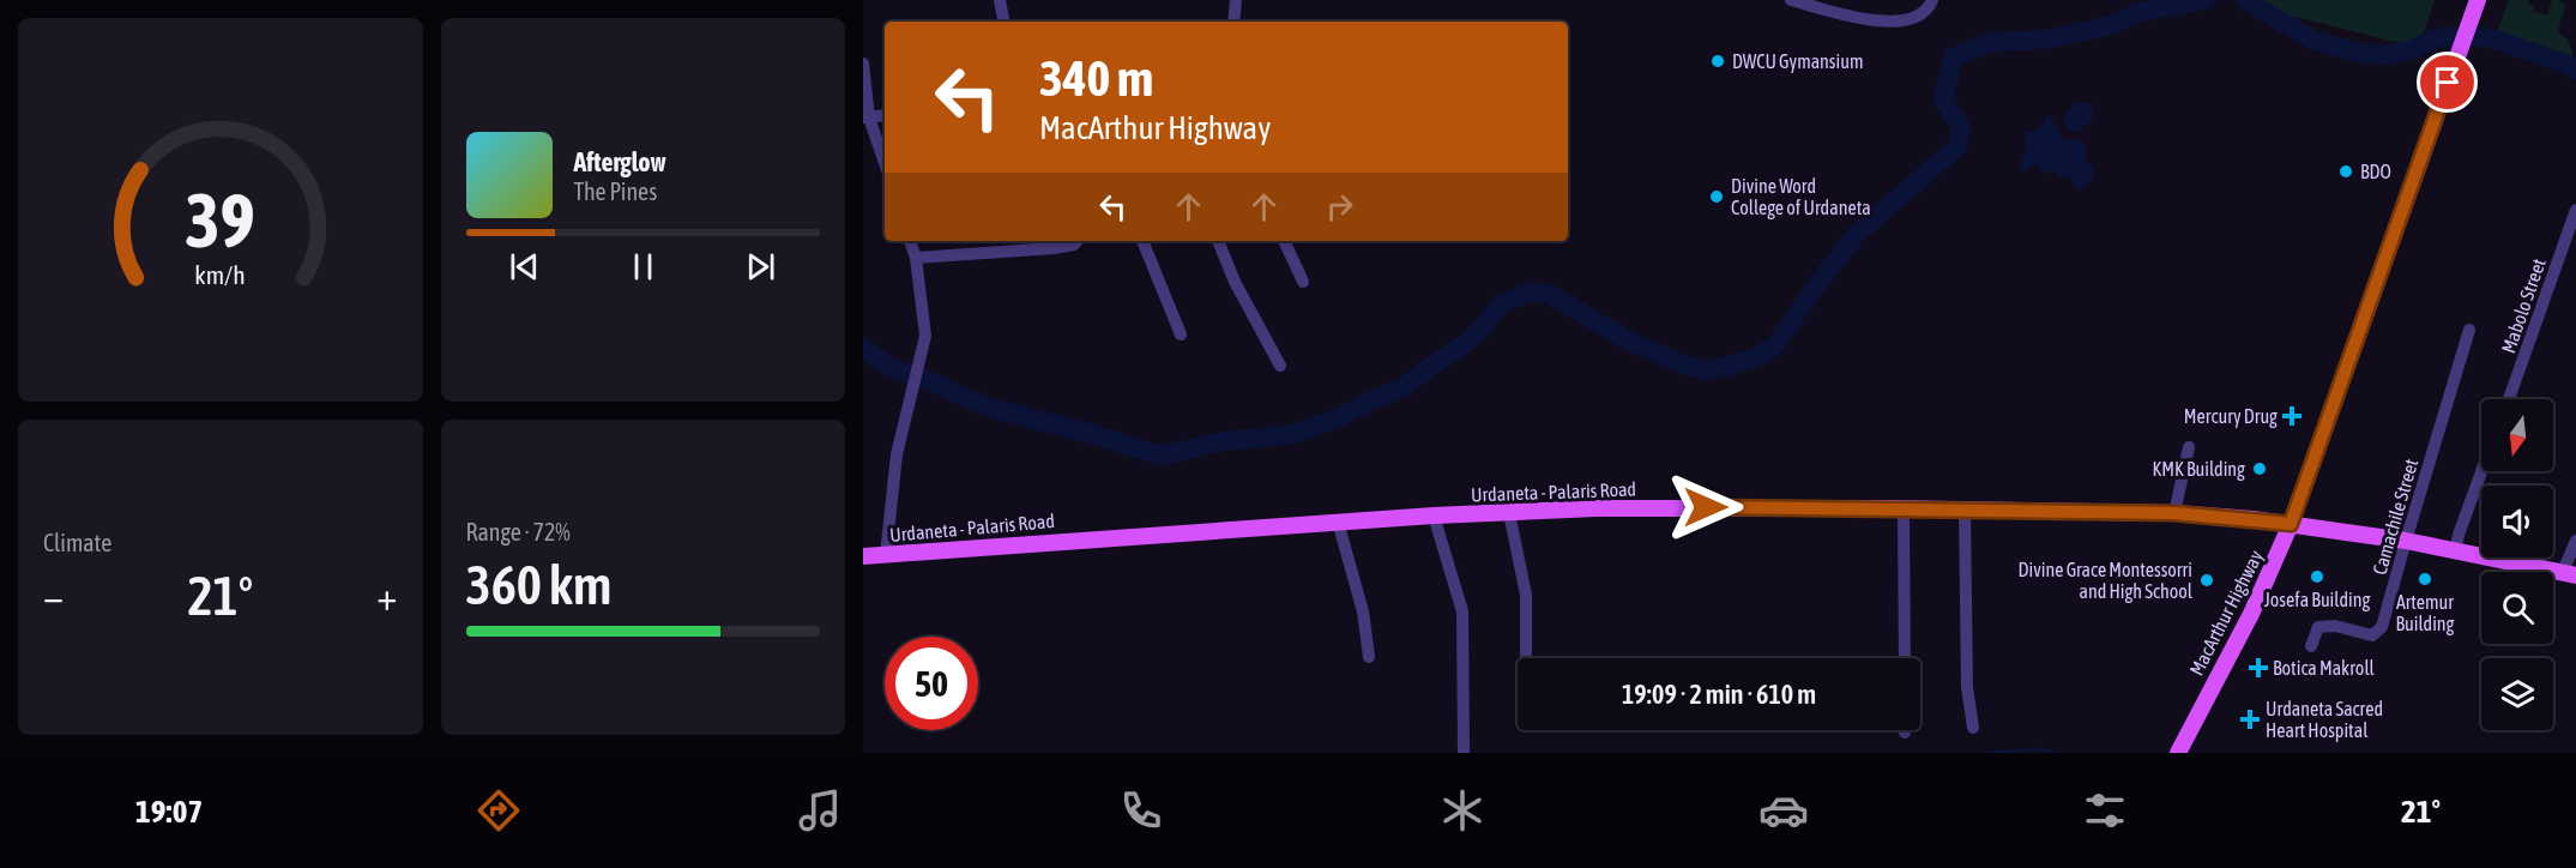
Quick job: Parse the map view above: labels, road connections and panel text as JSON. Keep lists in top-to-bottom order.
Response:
{
  "streets": {
    "main road": ["Urdaneta - Palaris Road", "MacArthur Highway"],
    "street": ["Mabolo Street", "Camachile Street"]
  },
  "crossings": [
    ["Urdaneta - Palaris Road", "Camachile Street"],
    ["Urdaneta - Palaris Road", "MacArthur Highway"]
  ],
  "places": {
    "other": [
      "DWCU Gymansium",
      "BDO",
      "Divine Word College of Urdaneta",
      "KMK Building",
      "Josefa Building",
      "Artemur Building",
      "Divine Grace Montessorri and High School"
    ],
    "health": ["Mercury Drug", "Botica Makroll", "Urdaneta Sacred Heart Hospital"]
  },
  "north": "bottom",
  "page": {
    "turn": ["340 m", "MacArthur Highway"],
    "song": ["Afterglow", "The Pines"],
    "tile": [
      "Climate",
      ["Range · 72%", "360 km"]
    ],
    "heat": ["−", "21°", "+"],
    "limit": "50",
    "trip": "19:09 · 2 min · 610 m",
    "tabs": ["19:07", "21°"],
    "gauge": ["39", "km/h"]
  }
}
